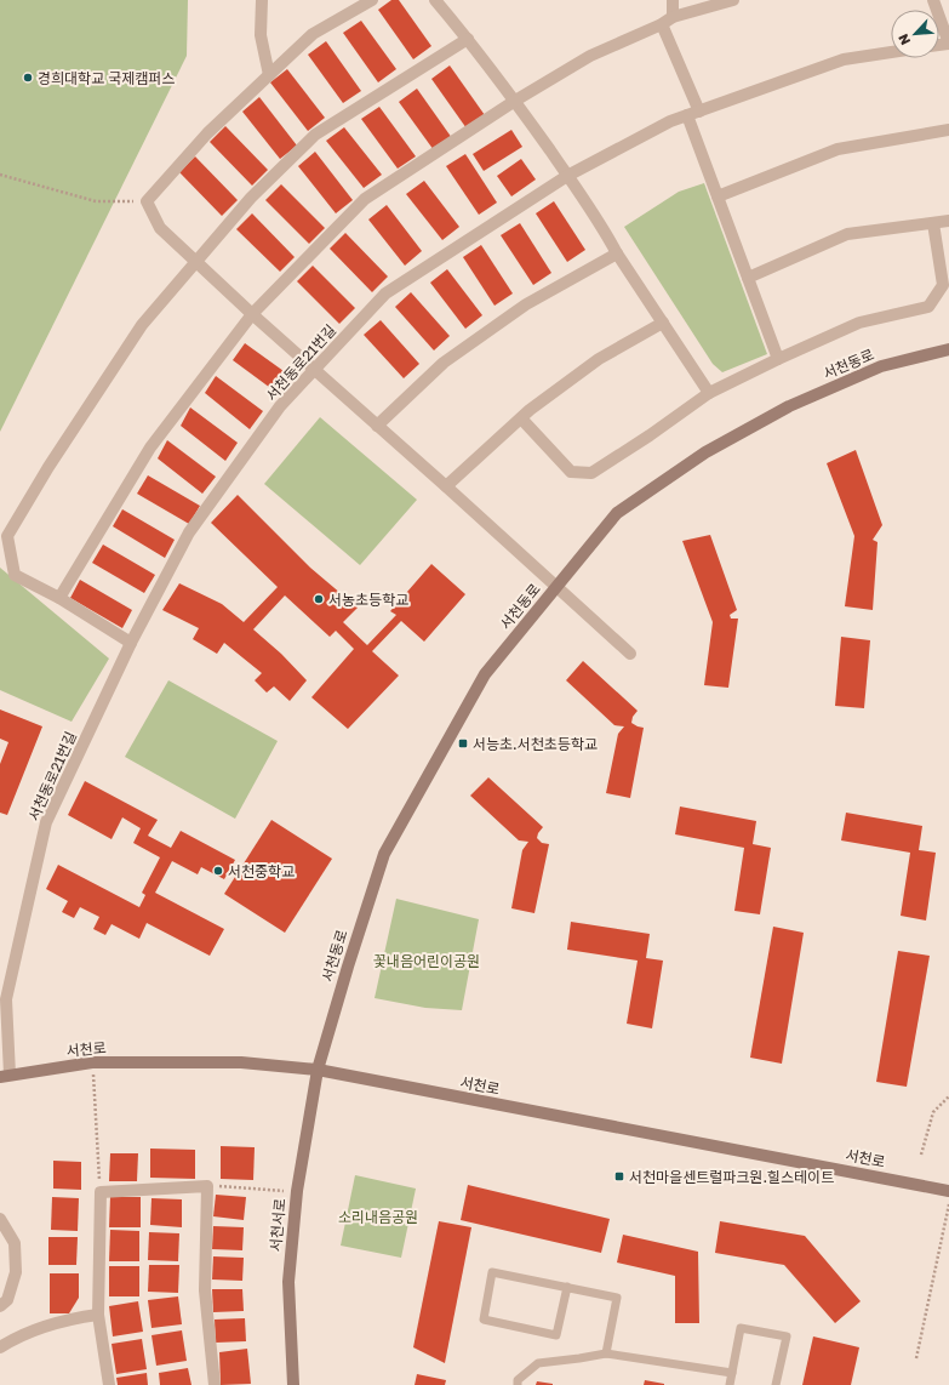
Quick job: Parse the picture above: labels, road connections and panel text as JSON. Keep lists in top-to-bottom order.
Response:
{
  "streets": {
    "street": [
      "서천동로21번길",
      "서천동로",
      "서천로",
      "서천서로"
    ]
  },
  "crossings": [
    ["서천동로21번길", "서천로"],
    ["서천동로", "서천로"],
    ["서천동로", "서천서로"],
    ["서천로", "서천서로"]
  ],
  "parks": ["꽃내음어린이공원", "소리내음공원"],
  "places": {
    "other": ["경희대학교 국제캠퍼스", "서농초등학교", "서천중학교"],
    "transit": ["서능초.서천초등학교", "서천마을센트럴파크원.힐스테이트"]
  },
  "north": "bottom left"
}
